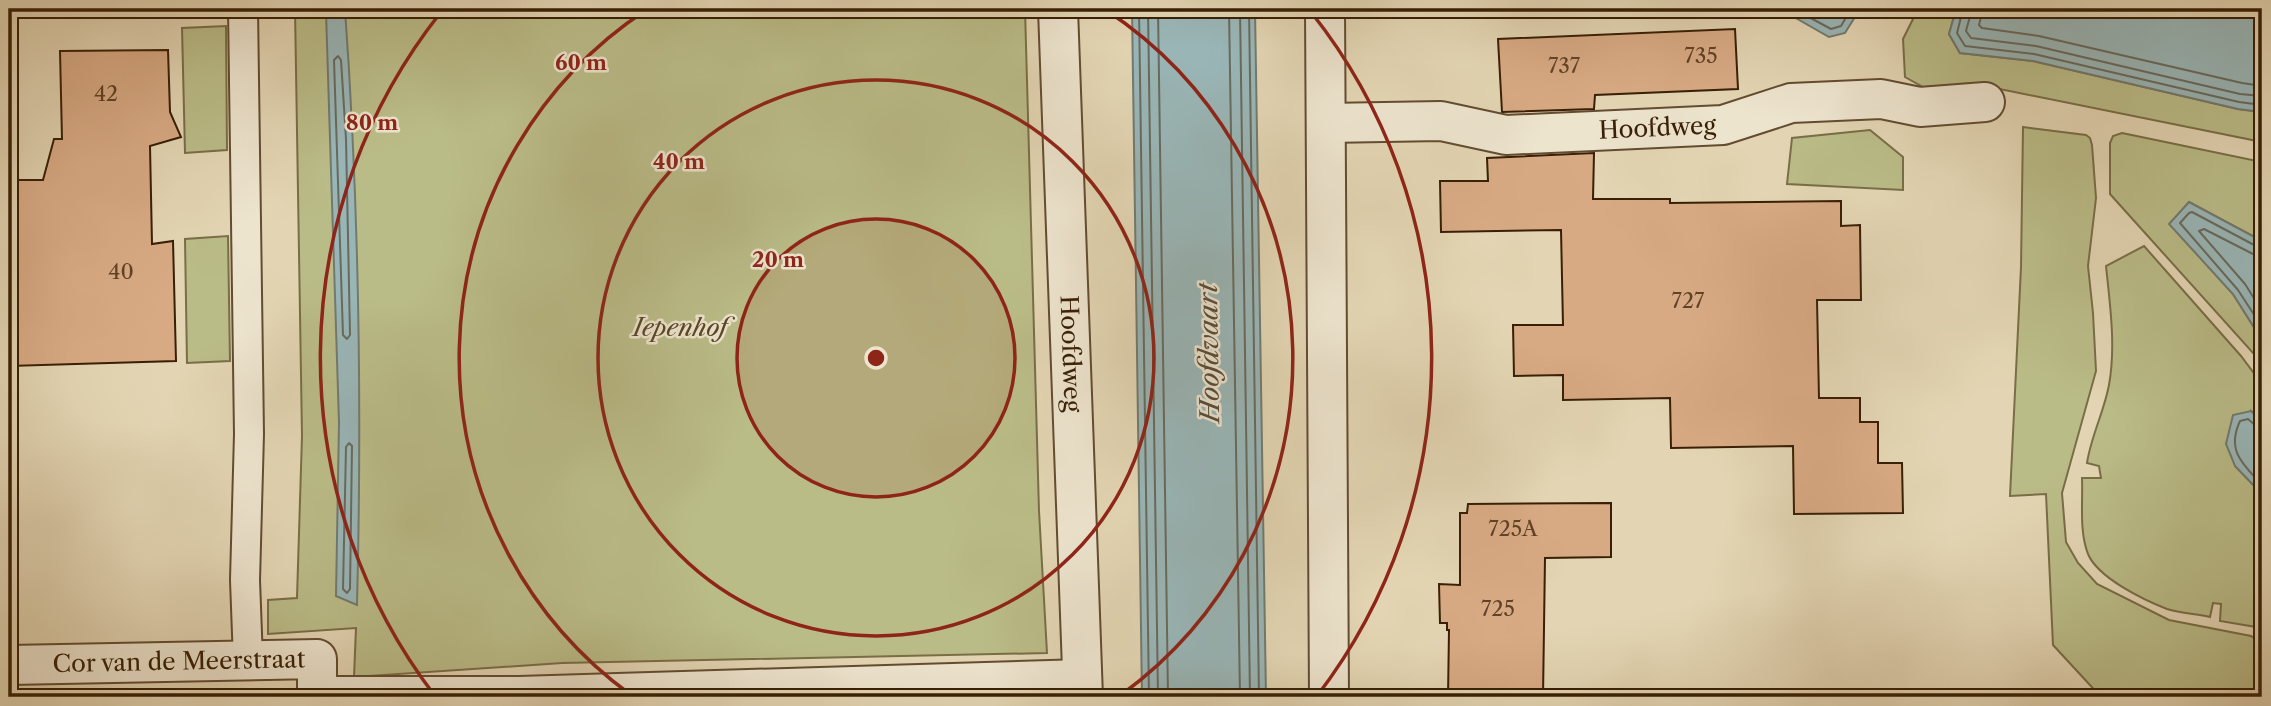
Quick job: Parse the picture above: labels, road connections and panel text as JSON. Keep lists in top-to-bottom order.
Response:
{
  "streets": {
    "street": ["Hoofdweg", "Cor van de Meerstraat"]
  },
  "crossings": [
    ["Hoofdweg", "Cor van de Meerstraat"]
  ],
  "water": ["Hoofdvaart"],
  "parks": ["Iepenhof"],
  "house_numbers": [
    "735",
    "737",
    "42",
    "40",
    "727",
    "725A",
    "725"
  ],
  "rings": [
    "60 m",
    "80 m",
    "40 m",
    "20 m"
  ]
}
